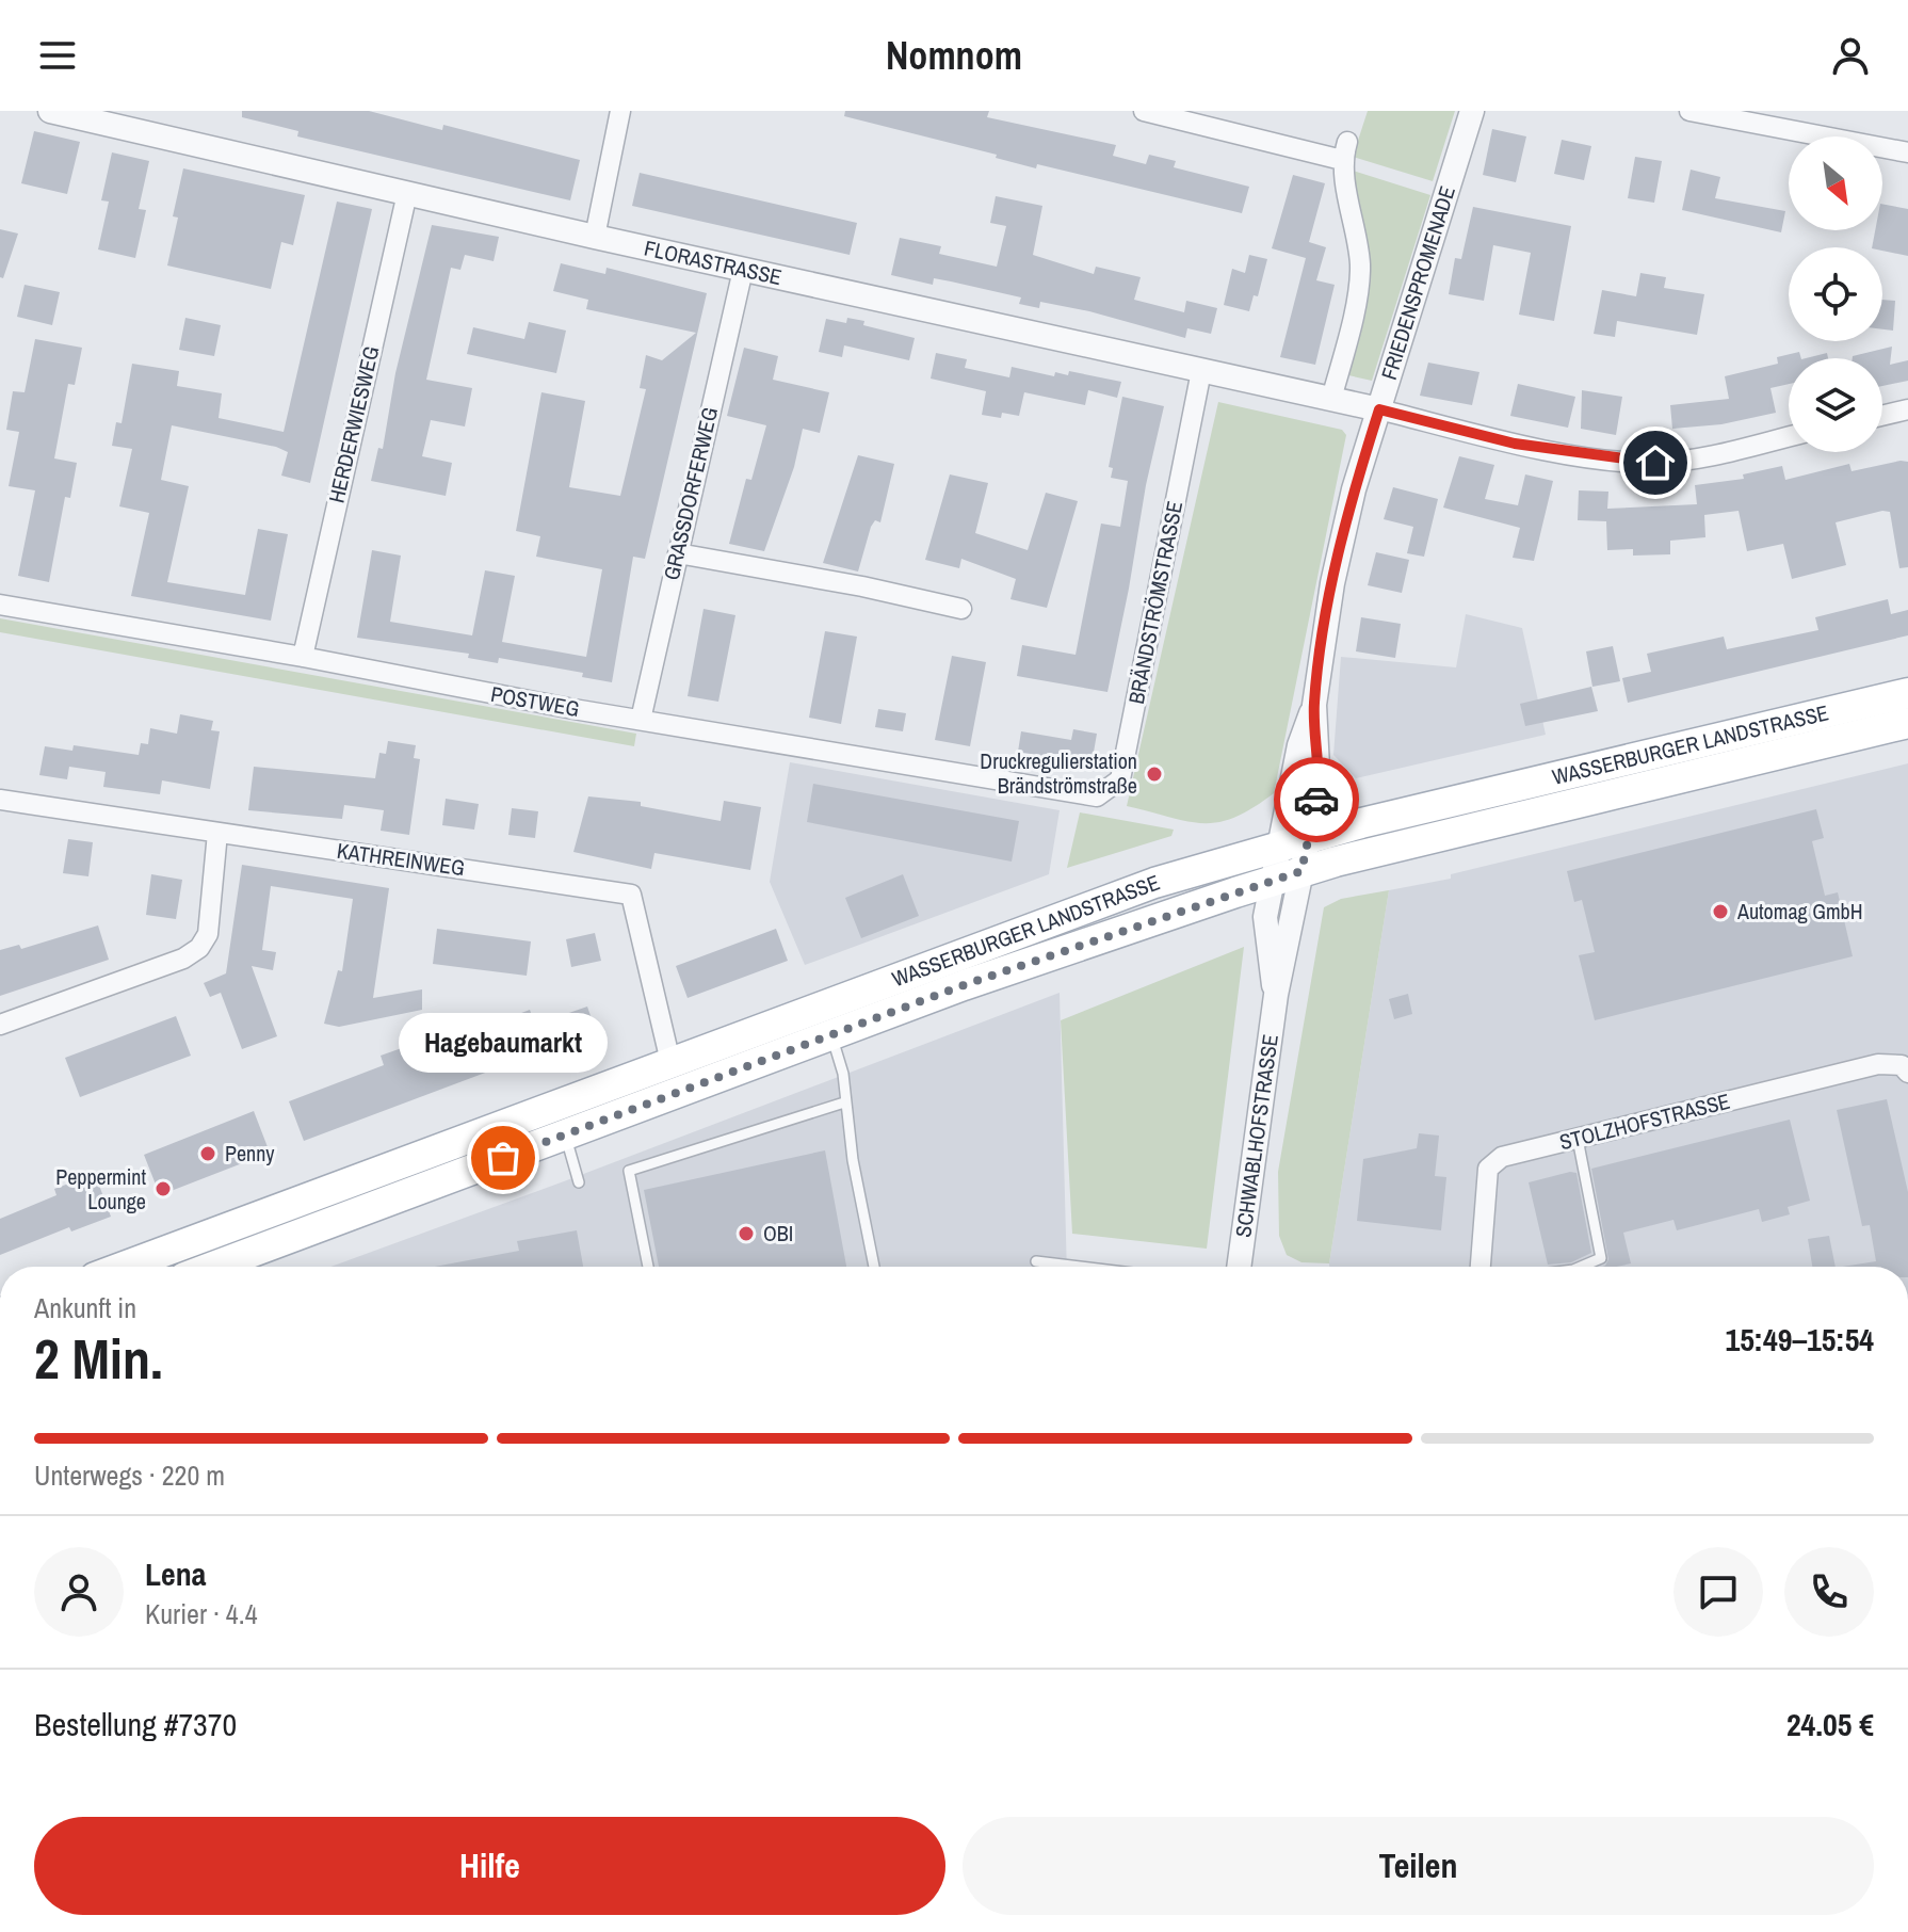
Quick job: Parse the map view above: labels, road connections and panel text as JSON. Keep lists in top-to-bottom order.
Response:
{
  "streets": {
    "main road": ["WASSERBURGER LANDSTRASSE"],
    "street": [
      "FLORASTRASSE",
      "FRIEDENSPROMENADE",
      "HERDERWIESWEG",
      "GRASSDORFERWEG",
      "BRÄNDSTRÖMSTRASSE",
      "POSTWEG",
      "KATHREINWEG",
      "STOLZHOFSTRASSE",
      "SCHWABLHOFSTRASSE"
    ]
  },
  "crossings": [
    ["FLORASTRASSE", "FRIEDENSPROMENADE"],
    ["FLORASTRASSE", "HERDERWIESWEG"],
    ["FLORASTRASSE", "GRASSDORFERWEG"],
    ["FLORASTRASSE", "BRÄNDSTRÖMSTRASSE"],
    ["FRIEDENSPROMENADE", "WASSERBURGER LANDSTRASSE"],
    ["FRIEDENSPROMENADE", "SCHWABLHOFSTRASSE"],
    ["HERDERWIESWEG", "POSTWEG"],
    ["GRASSDORFERWEG", "POSTWEG"],
    ["BRÄNDSTRÖMSTRASSE", "POSTWEG"],
    ["WASSERBURGER LANDSTRASSE", "KATHREINWEG"],
    ["WASSERBURGER LANDSTRASSE", "SCHWABLHOFSTRASSE"]
  ],
  "places": [
    "Druckregulierstation Brändströmstraße",
    "Automag GmbH",
    "Penny",
    "Hagebaumarkt",
    "Peppermint Lounge",
    "OBI"
  ],
  "north": "bottom right",
  "page": {
    "header": "Nomnom",
    "bubble": "Hagebaumarkt",
    "heading": ["2 Min.", "Ankunft in", "15:49–15:54"],
    "panel": [
      "Lena",
      "Kurier · 4.4",
      "Bestellung #7370",
      "24.05 €"
    ],
    "bar": "Unterwegs · 220 m",
    "buttons": ["Hilfe", "Teilen"]
  }
}
